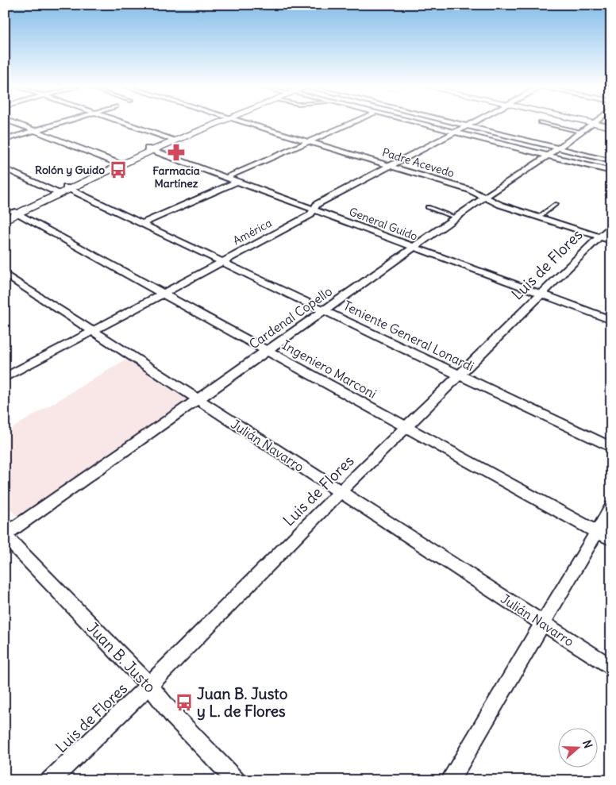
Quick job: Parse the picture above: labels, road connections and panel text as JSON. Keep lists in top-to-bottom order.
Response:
{
  "streets": {
    "street": [
      "Padre Acevedo",
      "General Guido",
      "América",
      "Luis de Flores",
      "Cardenal Copello",
      "Teniente General Lonardi",
      "Ingeniero Marconi",
      "Julián Navarro",
      "Juan B. Justo"
    ]
  },
  "crossings": [
    ["Padre Acevedo", "América"],
    ["Padre Acevedo", "Luis de Flores"],
    ["Padre Acevedo", "Cardenal Copello"],
    ["General Guido", "América"],
    ["General Guido", "Luis de Flores"],
    ["General Guido", "Cardenal Copello"],
    ["América", "Teniente General Lonardi"],
    ["América", "Ingeniero Marconi"],
    ["América", "Julián Navarro"],
    ["Luis de Flores", "Teniente General Lonardi"],
    ["Luis de Flores", "Ingeniero Marconi"],
    ["Luis de Flores", "Julián Navarro"],
    ["Luis de Flores", "Juan B. Justo"],
    ["Cardenal Copello", "Teniente General Lonardi"],
    ["Cardenal Copello", "Ingeniero Marconi"],
    ["Cardenal Copello", "Julián Navarro"],
    ["Cardenal Copello", "Juan B. Justo"]
  ],
  "places": {
    "pharmacy": ["Farmacia Martínez"],
    "bus stop": ["Rolón y Guido", "Juan B. Justo y L. de Flores"]
  },
  "north": "right"
}
